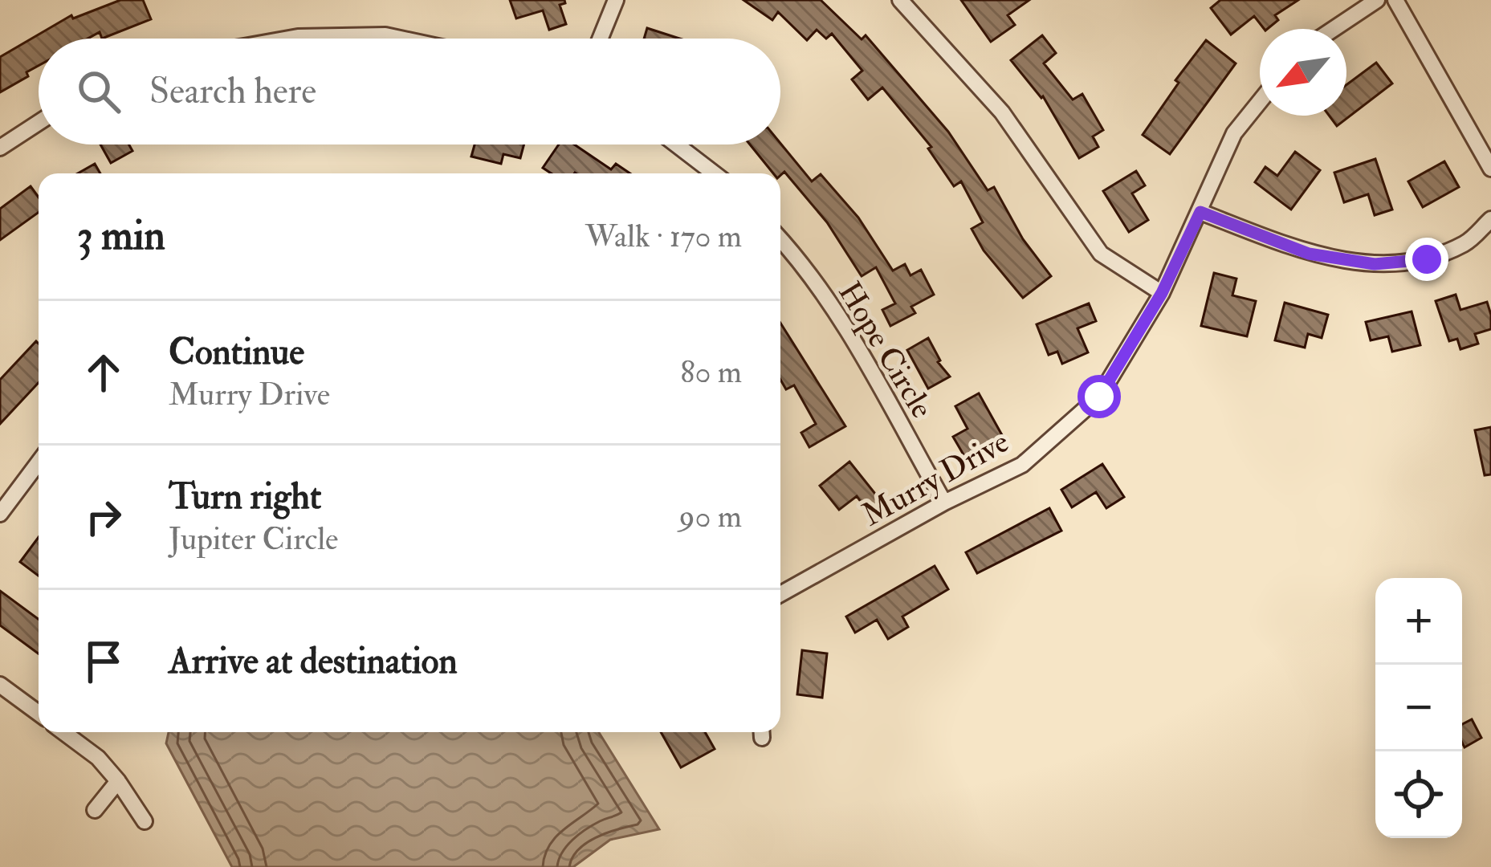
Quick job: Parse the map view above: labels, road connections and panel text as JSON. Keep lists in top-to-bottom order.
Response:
{
  "streets": {
    "street": ["Hope Circle", "Murry Drive"]
  },
  "crossings": [
    ["Hope Circle", "Murry Drive"]
  ],
  "north": "bottom left",
  "page": {
    "search": "Search here",
    "heading": ["3 min", "Walk · 170 m"],
    "list": [
      ["Continue", "Murry Drive", "80 m"],
      ["Turn right", "Jupiter Circle", "90 m"],
      "Arrive at destination"
    ],
    "map_buttons": ["+", "−"]
  }
}
